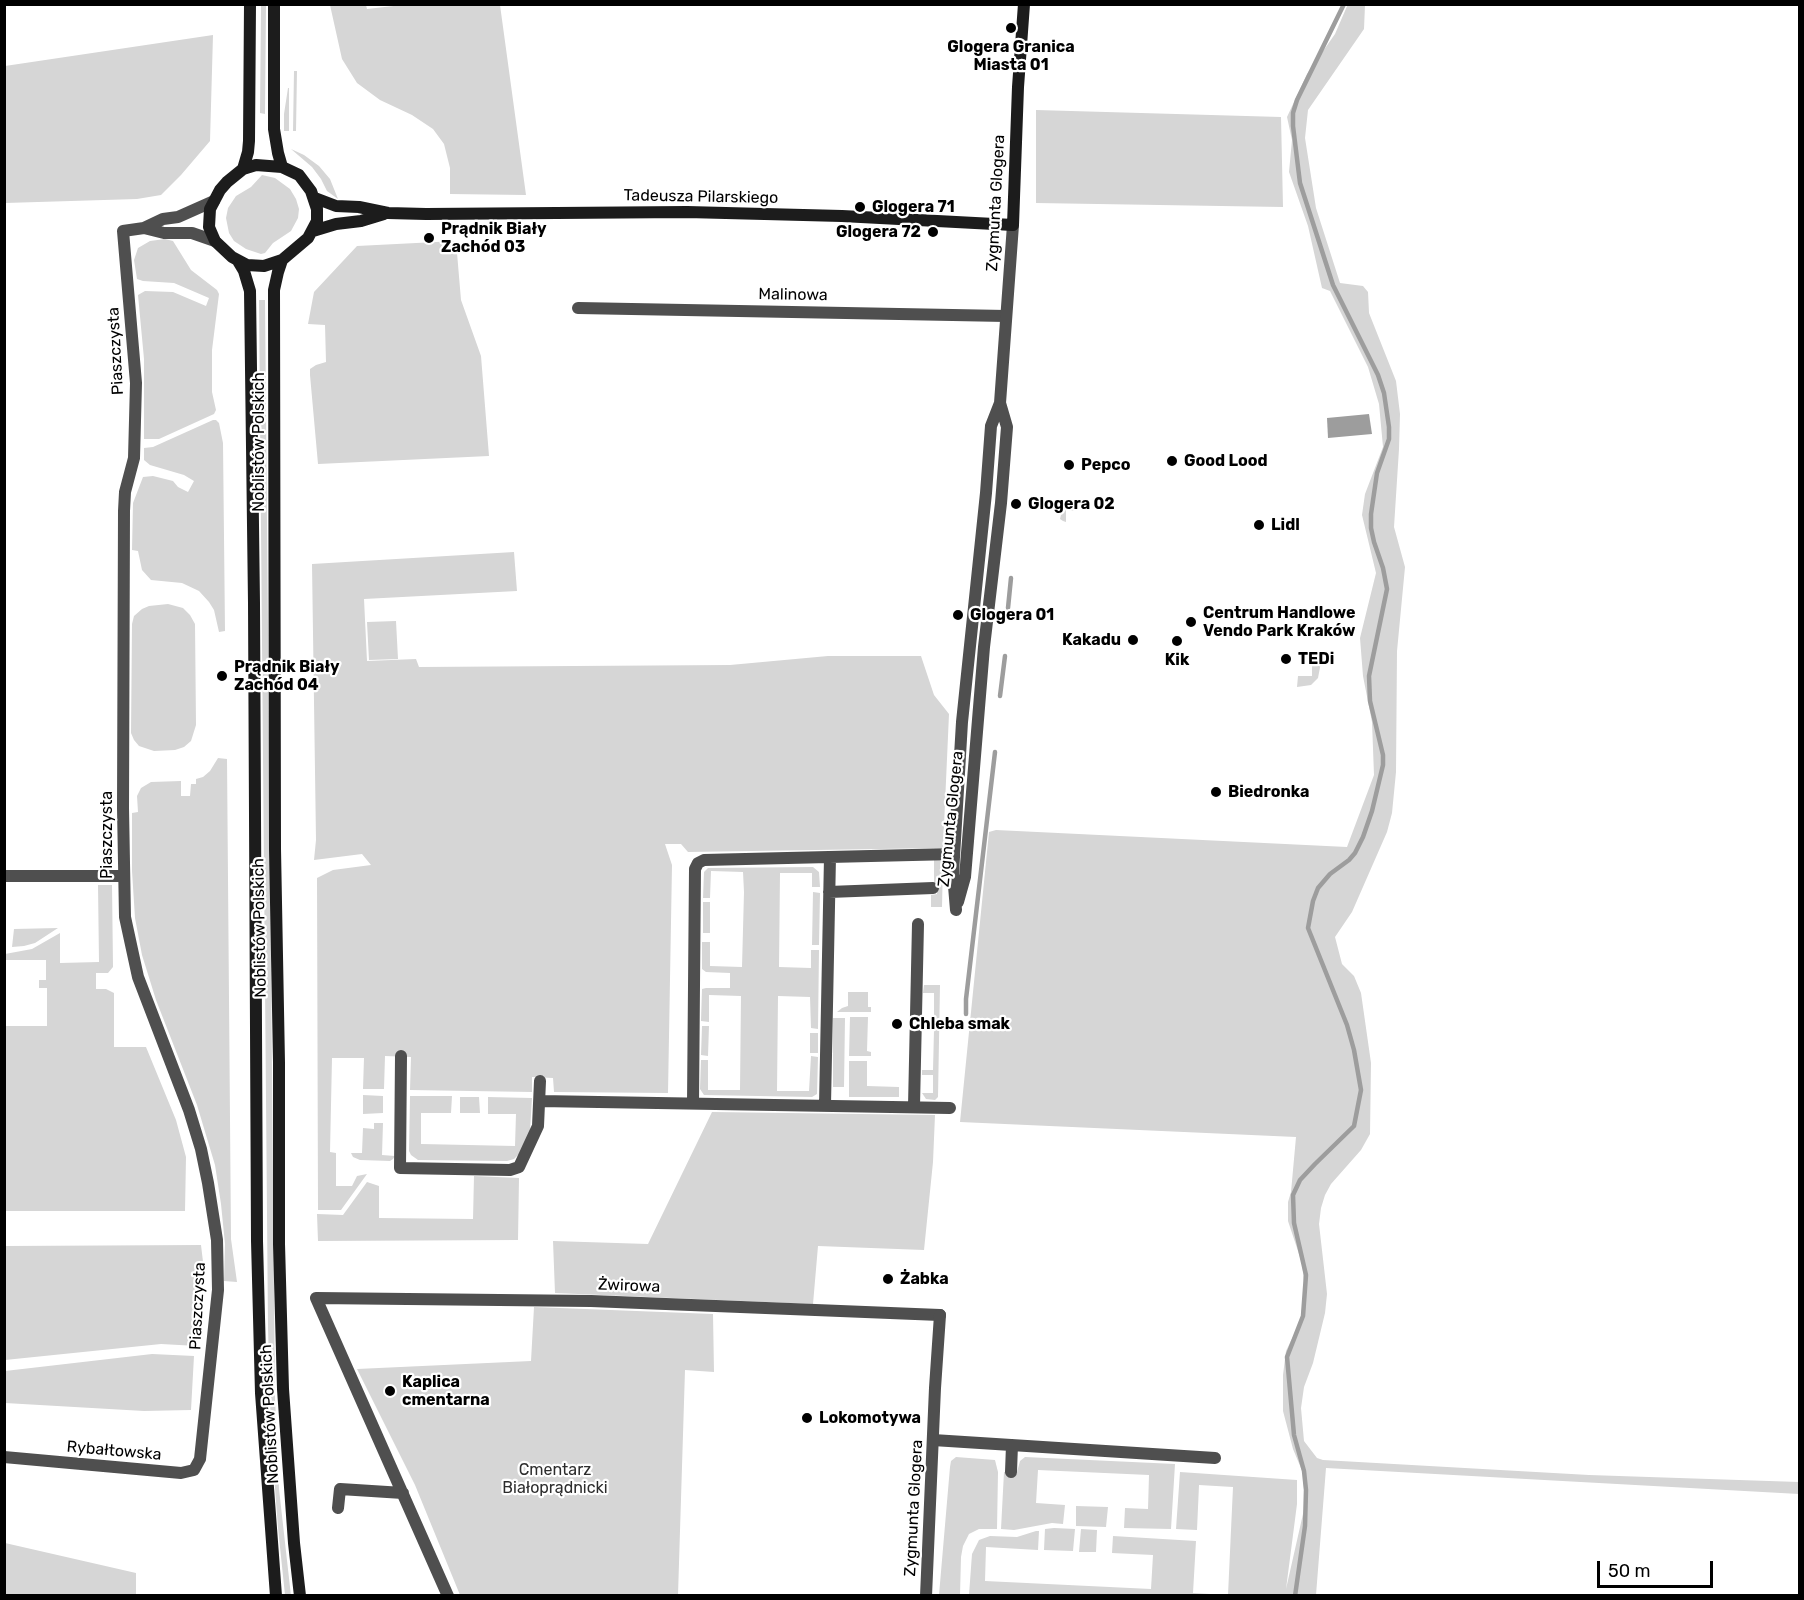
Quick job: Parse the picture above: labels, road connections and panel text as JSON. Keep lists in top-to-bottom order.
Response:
{
  "streets": {
    "main road": ["Tadeusza Pilarskiego", "Zygmunta Glogera", "Noblistów Polskich"],
    "street": [
      "Malinowa",
      "Piaszczysta",
      "Żwirowa",
      "Rybałtowska"
    ]
  },
  "crossings": [
    ["Tadeusza Pilarskiego", "Zygmunta Glogera"],
    ["Tadeusza Pilarskiego", "Piaszczysta"],
    ["Tadeusza Pilarskiego", "Noblistów Polskich"],
    ["Zygmunta Glogera", "Malinowa"],
    ["Zygmunta Glogera", "Żwirowa"],
    ["Piaszczysta", "Noblistów Polskich"],
    ["Piaszczysta", "Rybałtowska"]
  ],
  "parks": ["Cmentarz Białoprądnicki"],
  "places": [
    "Glogera Granica Miasta 01",
    "Glogera 71",
    "Glogera 72",
    "Prądnik Biały Zachód 03",
    "Good Lood",
    "Pepco",
    "Glogera 02",
    "Lidl",
    "Glogera 01",
    "Centrum Handlowe Vendo Park Kraków",
    "Kakadu",
    "Kik",
    "TEDi",
    "Prądnik Biały Zachód 04",
    "Biedronka",
    "Chleba smak",
    "Żabka",
    "Kaplica cmentarna",
    "Lokomotywa"
  ],
  "scale_bar": "50 m"
}
